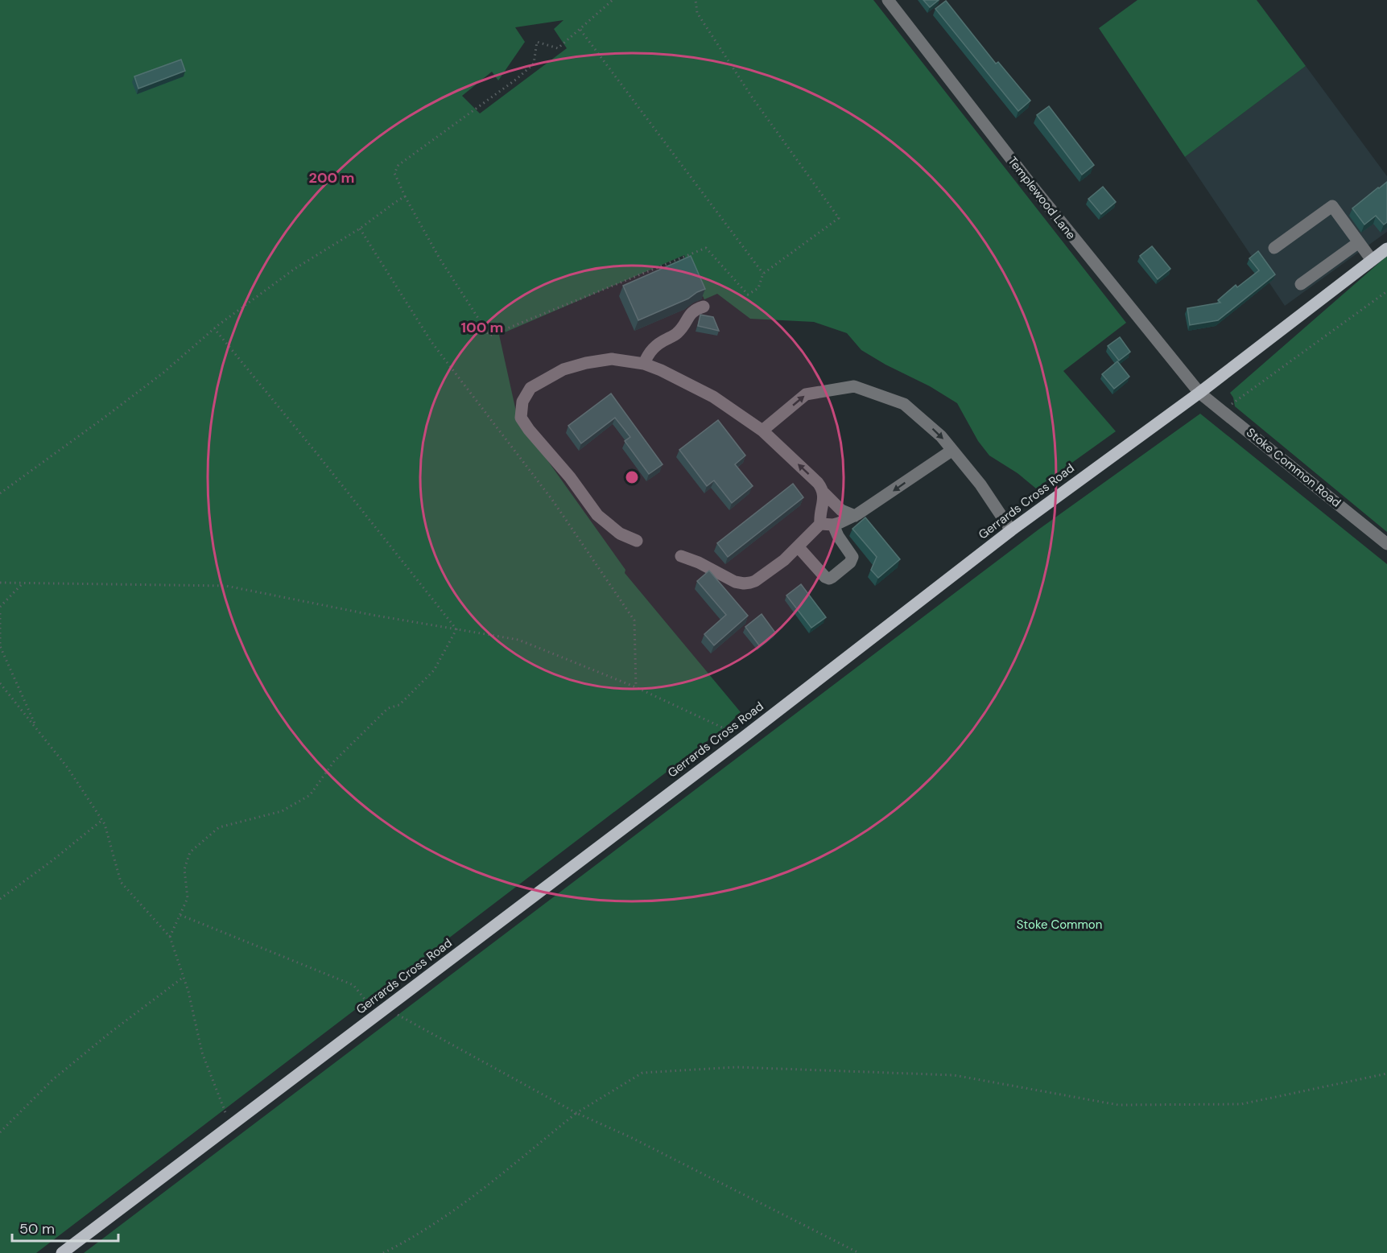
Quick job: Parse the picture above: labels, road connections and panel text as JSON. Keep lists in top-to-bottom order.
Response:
{
  "streets": {
    "main road": ["Gerrards Cross Road"],
    "street": ["Templewood Lane", "Stoke Common Road"]
  },
  "crossings": [
    ["Templewood Lane", "Stoke Common Road"],
    ["Templewood Lane", "Gerrards Cross Road"],
    ["Stoke Common Road", "Gerrards Cross Road"]
  ],
  "parks": ["Stoke Common"],
  "scale_bar": "50 m",
  "rings": ["200 m", "100 m"]
}
